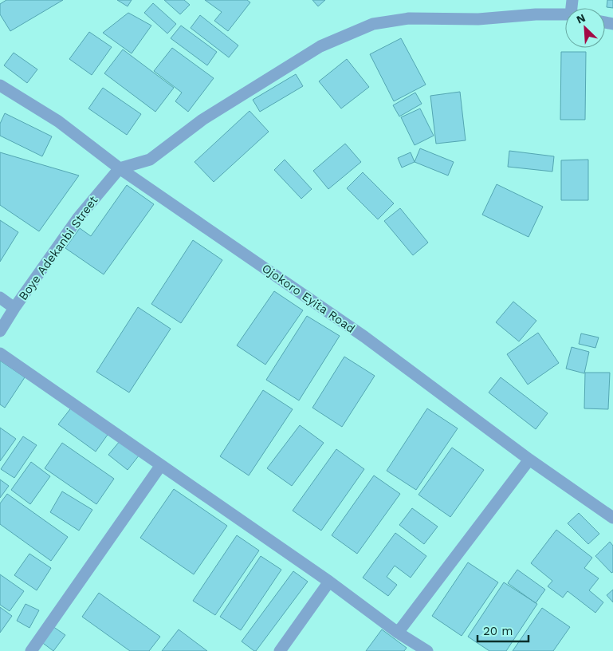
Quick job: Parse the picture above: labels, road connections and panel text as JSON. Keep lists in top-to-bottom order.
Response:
{
  "streets": {
    "street": ["Boye Adekanbi Street", "Ojokoro Eyita Road"]
  },
  "crossings": [
    ["Boye Adekanbi Street", "Ojokoro Eyita Road"]
  ],
  "scale_bar": "20 m",
  "north": "top left"
}
